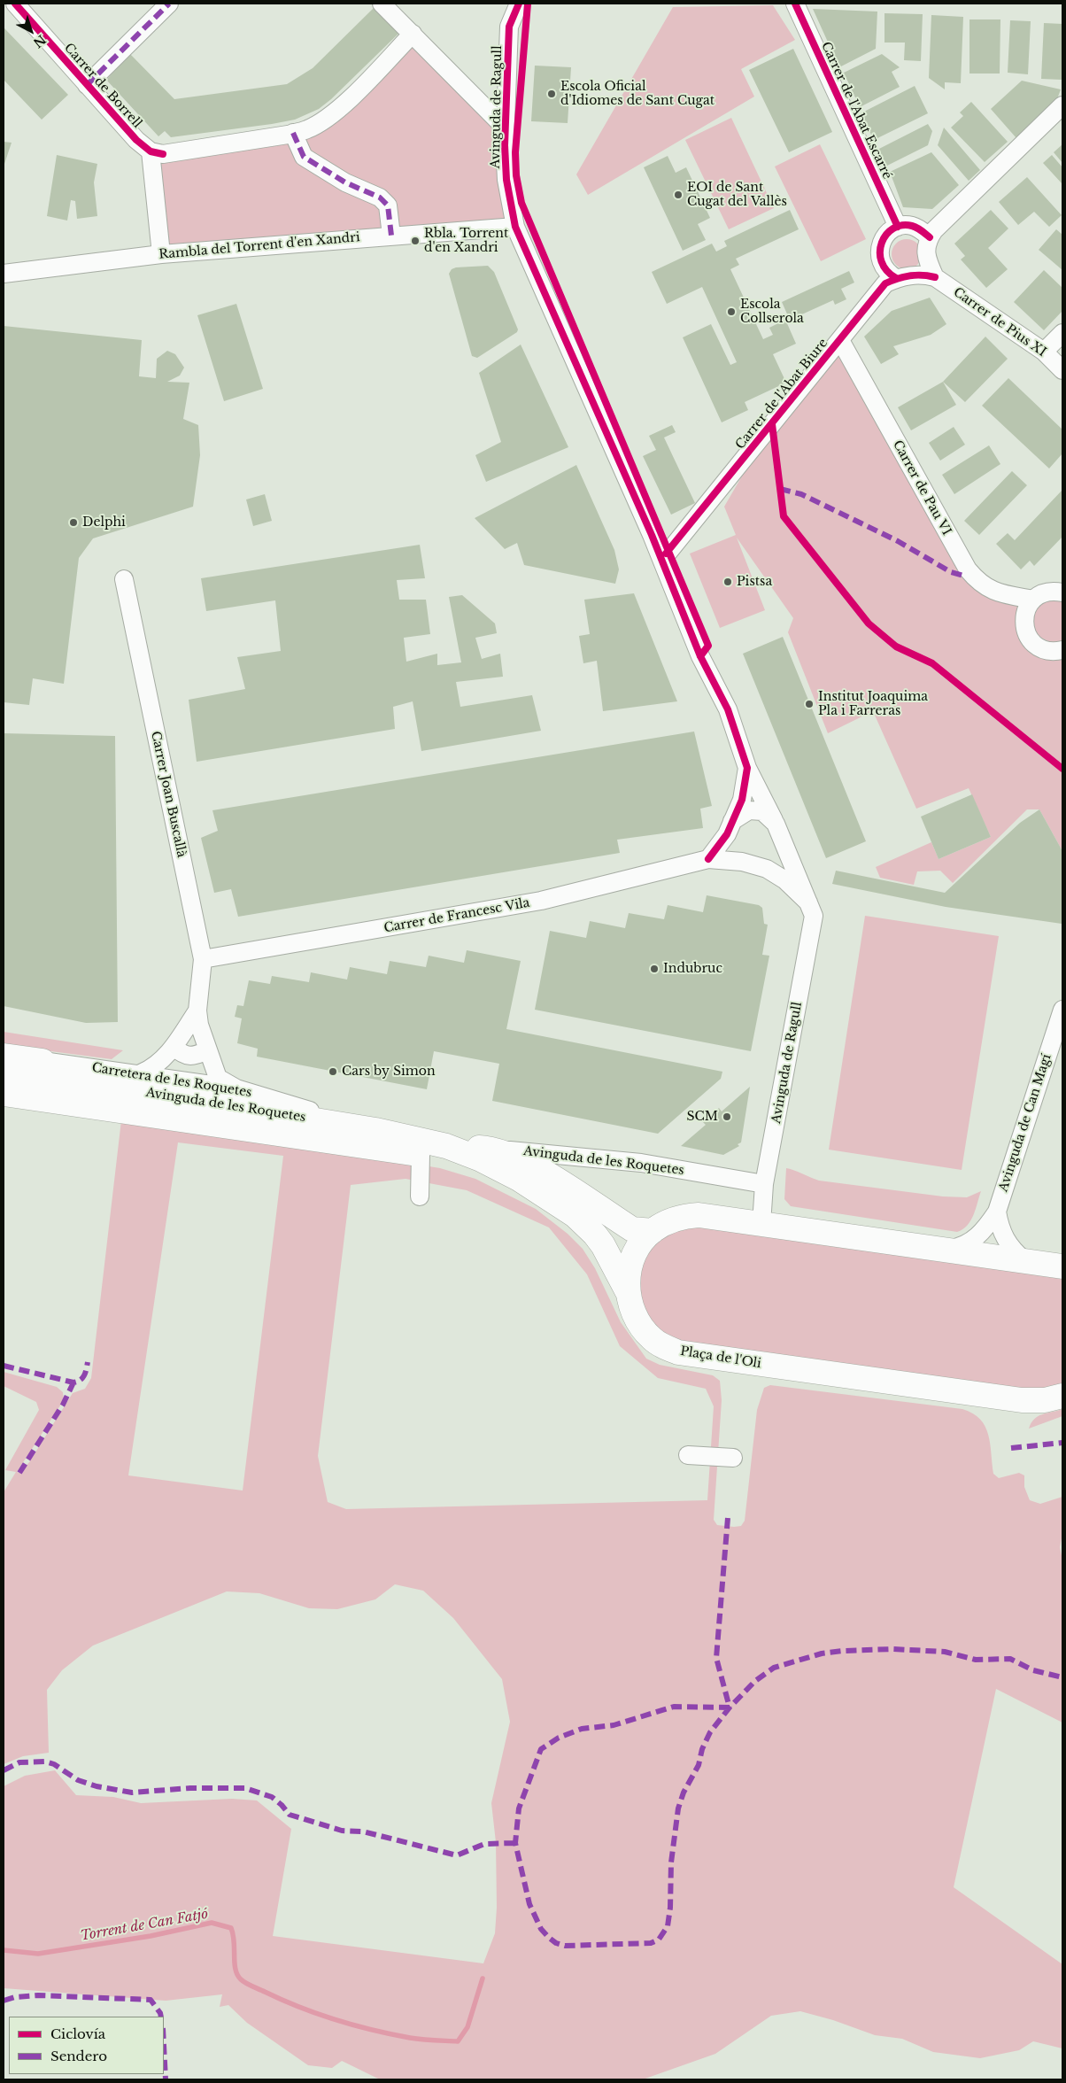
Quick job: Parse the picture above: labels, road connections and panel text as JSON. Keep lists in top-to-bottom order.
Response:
{
  "streets": {
    "main road": ["Avinguda de les Roquetes", "Plaça de l'Oli"],
    "street": [
      "Carrer de Borrell",
      "Avinguda de Ragull",
      "Carrer de l'Abat Escarré",
      "Rambla del Torrent d'en Xandri",
      "Carrer de Pius XI",
      "Carrer de l'Abat Biure",
      "Carrer de Pau VI",
      "Carrer Joan Buscallà",
      "Carrer de Francesc Vila",
      "Carretera de les Roquetes",
      "Avinguda de Can Magí"
    ]
  },
  "crossings": [
    ["Avinguda de Ragull", "Rambla del Torrent d'en Xandri"],
    ["Avinguda de Ragull", "Carrer de l'Abat Biure"],
    ["Avinguda de Ragull", "Avinguda de les Roquetes"],
    ["Avinguda de Ragull", "Plaça de l'Oli"],
    ["Carrer de Pius XI", "Carrer de l'Abat Biure"],
    ["Carrer de l'Abat Biure", "Carrer de Pau VI"],
    ["Carrer Joan Buscallà", "Carrer de Francesc Vila"],
    ["Carrer Joan Buscallà", "Carretera de les Roquetes"],
    ["Carretera de les Roquetes", "Avinguda de les Roquetes"],
    ["Avinguda de les Roquetes", "Plaça de l'Oli"],
    ["Avinguda de Can Magí", "Plaça de l'Oli"]
  ],
  "water": ["Torrent de Can Fatjó"],
  "places": [
    "Escola Oficial d'Idiomes de Sant Cugat",
    "EOI de Sant Cugat del Vallès",
    "Rbla. Torrent d'en Xandri",
    "Escola Collserola",
    "Delphi",
    "Pistsa",
    "Institut Joaquima Pla i Farreras",
    "Indubruc",
    "Cars by Simon",
    "SCM"
  ],
  "legend": ["Ciclovía", "Sendero"],
  "north": "bottom right"
}
